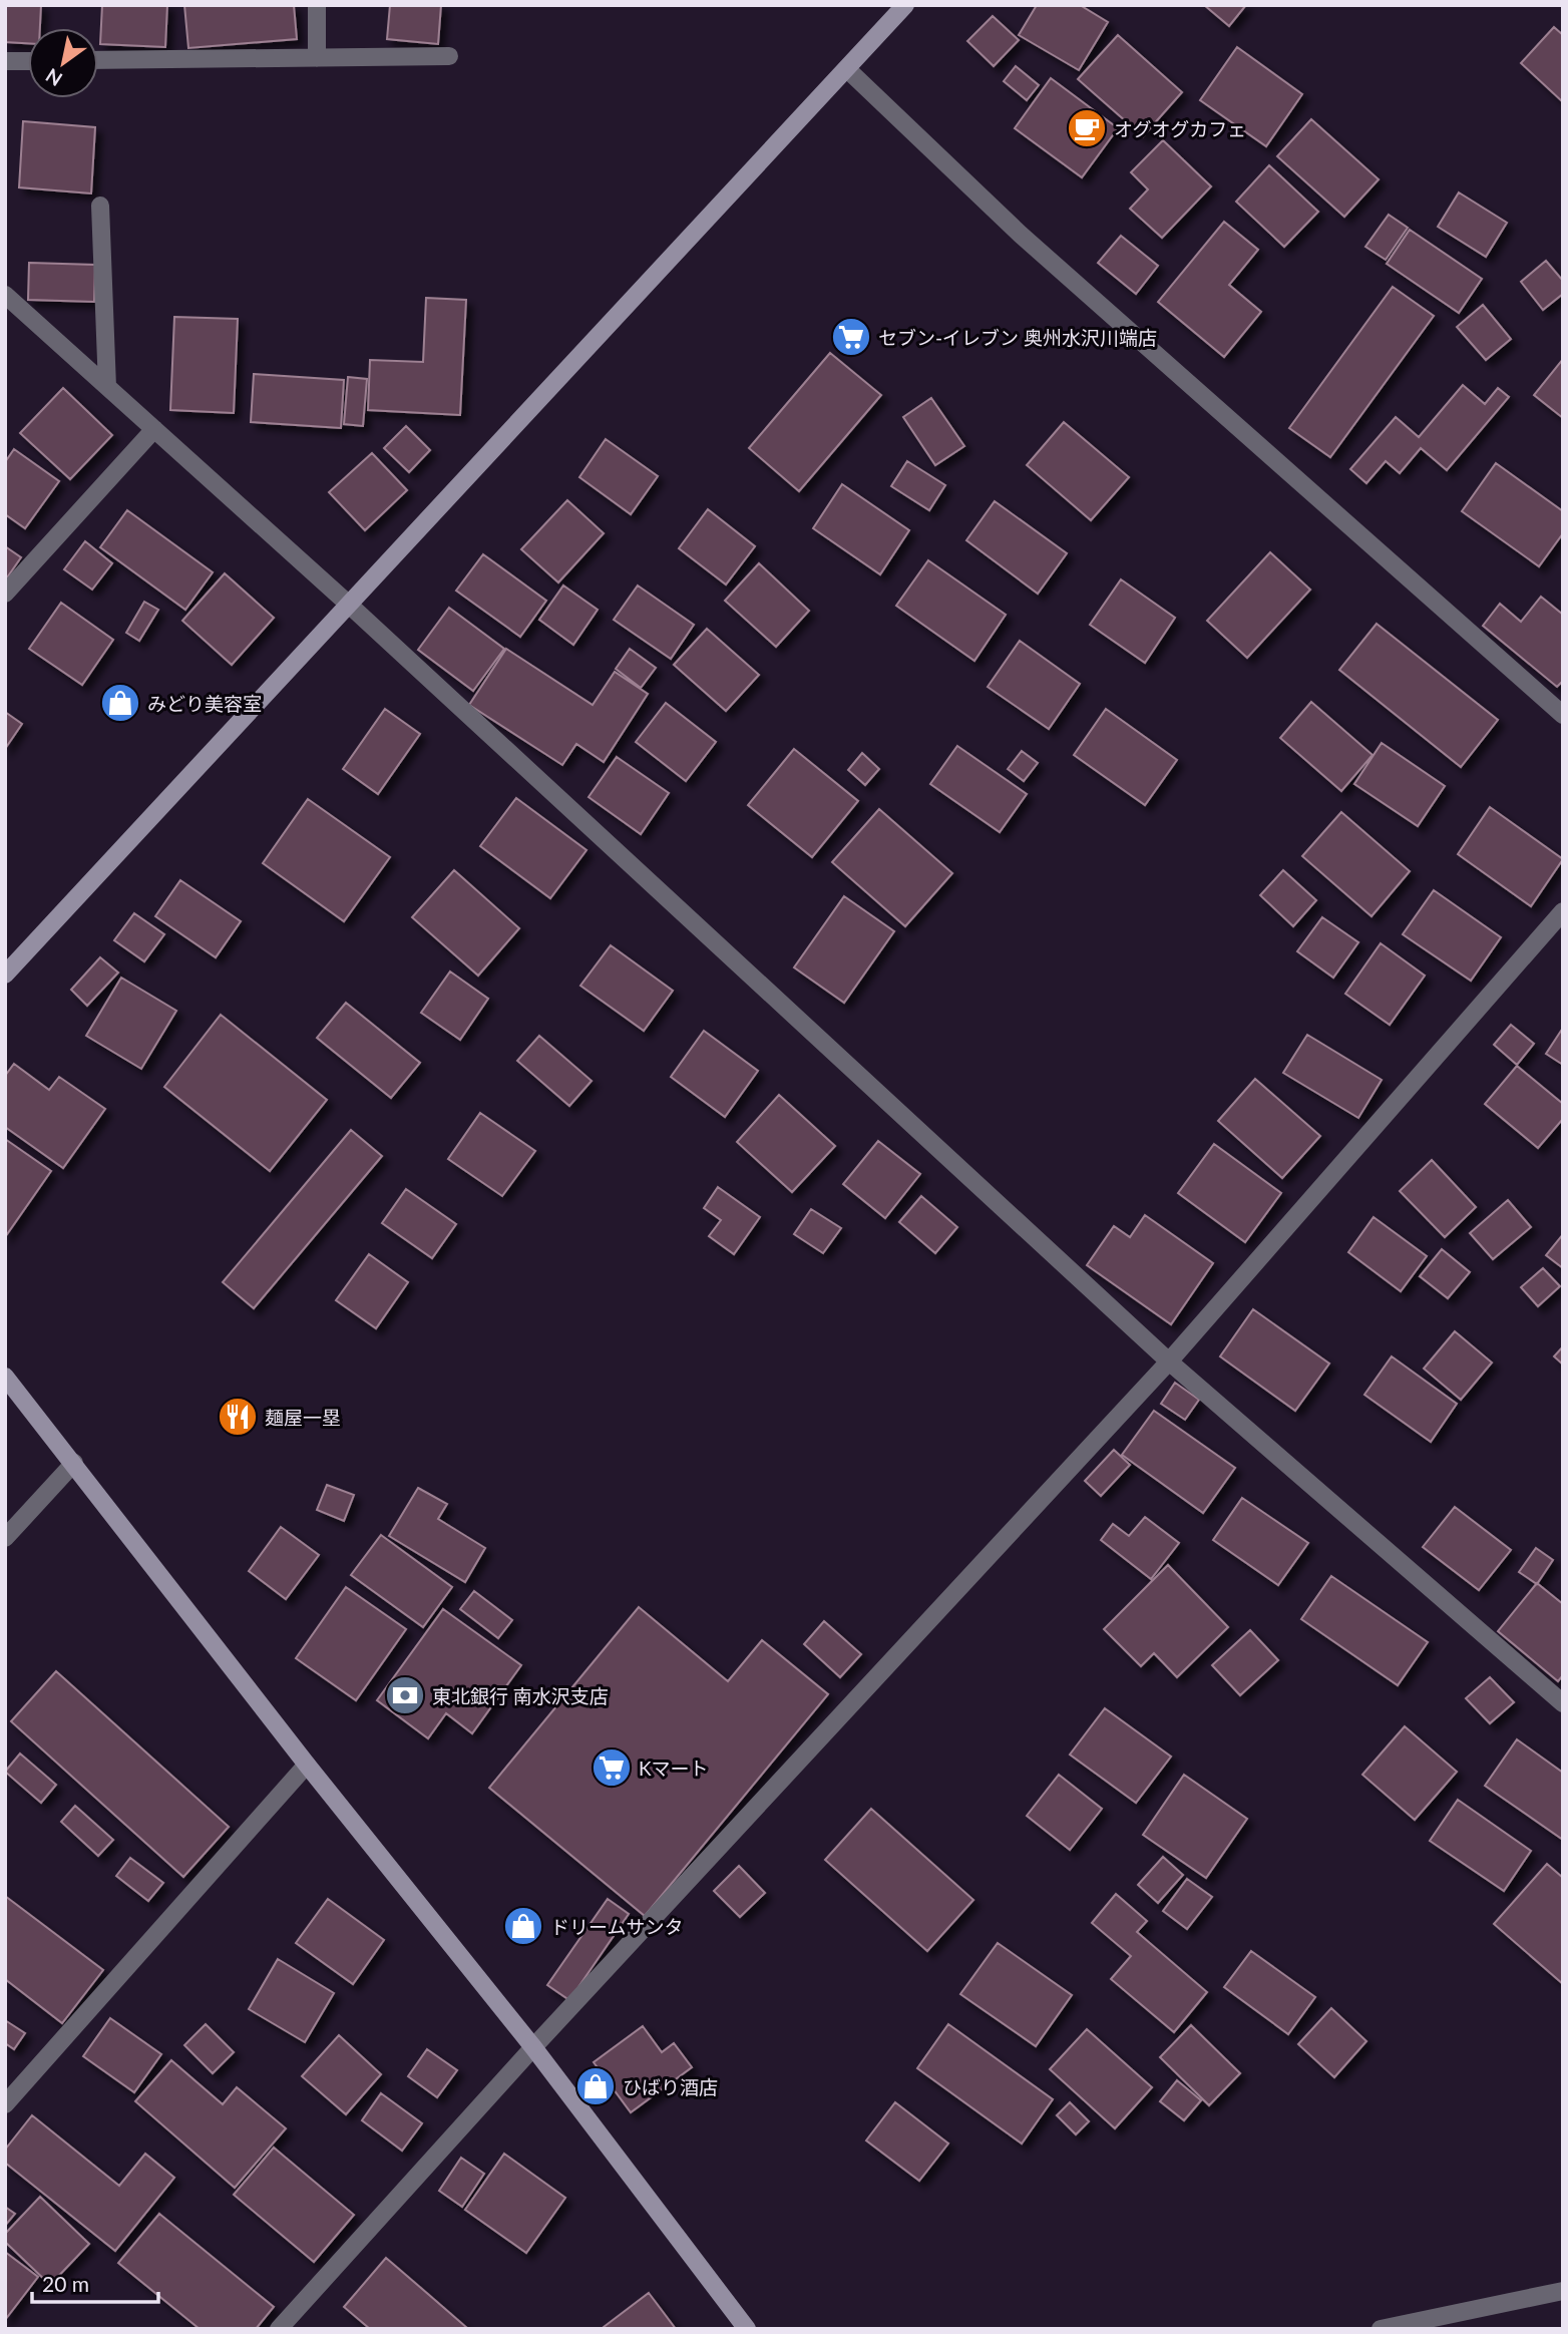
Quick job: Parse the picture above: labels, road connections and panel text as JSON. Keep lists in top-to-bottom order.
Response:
{
  "places": {
    "cafe": ["オグオグカフェ"],
    "supermarket": ["セブン-イレブン 奥州水沢川端店", "Kマート"],
    "shop": ["みどり美容室", "ドリームサンタ", "ひばり酒店"],
    "restaurant": ["麺屋一塁"],
    "bank": ["東北銀行 南水沢支店"]
  },
  "scale_bar": "20 m",
  "north": "bottom left"
}
